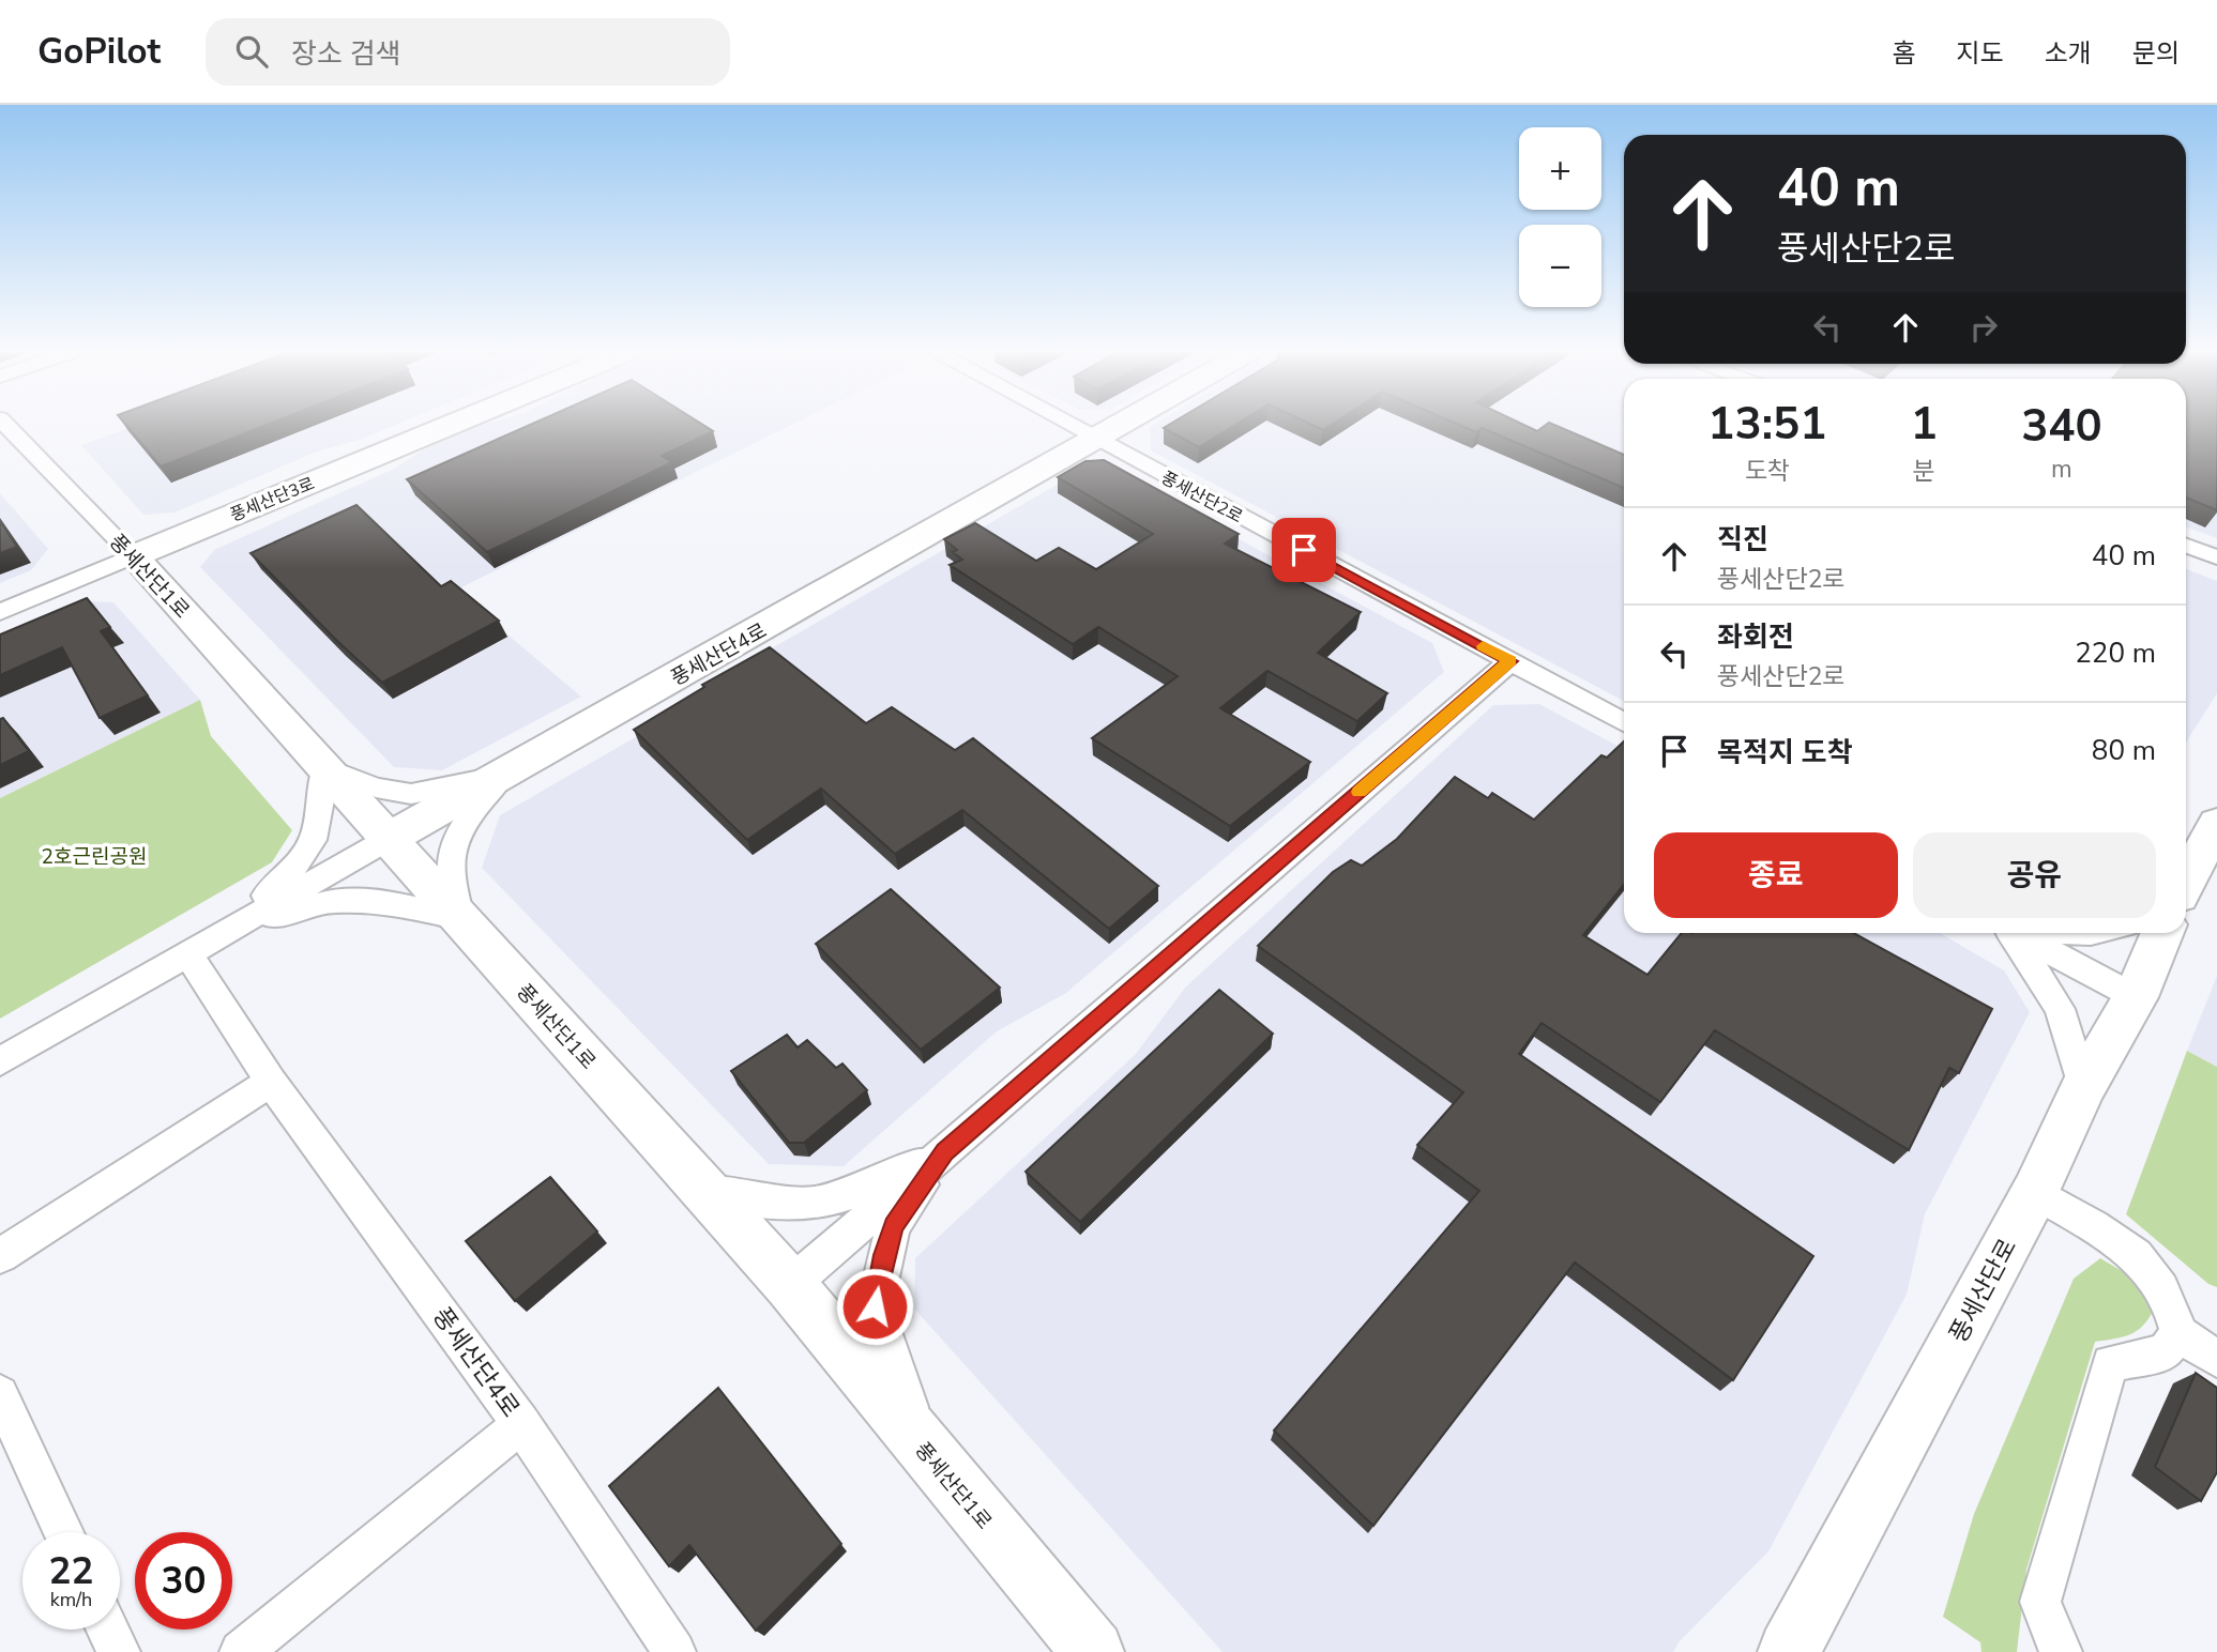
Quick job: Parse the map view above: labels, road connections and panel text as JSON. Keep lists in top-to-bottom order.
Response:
{
  "streets": {
    "street": [
      "풍세산단2로",
      "풍세산단3로",
      "풍세산단1로",
      "풍세산단4로",
      "풍세산단로"
    ]
  },
  "crossings": [
    ["풍세산단2로", "풍세산단4로"],
    ["풍세산단3로", "풍세산단1로"],
    ["풍세산단1로", "풍세산단4로"]
  ],
  "parks": ["2호근린공원"],
  "page": {
    "header": "GoPilot",
    "search": "장소 검색",
    "nav": [
      "홈",
      "지도",
      "소개",
      "문의"
    ],
    "map_buttons": ["+", "−"],
    "turn": ["40 m", "풍세산단2로"],
    "eta": [
      "13:51",
      "도착",
      "1",
      "분",
      "340",
      "m"
    ],
    "list": [
      {
        "name": "직진",
        "note": "풍세산단2로",
        "value": "40 m"
      },
      {
        "name": "좌회전",
        "note": "풍세산단2로",
        "value": "220 m"
      },
      {
        "name": "목적지 도착",
        "value": "80 m"
      }
    ],
    "buttons": ["종료", "공유"],
    "speed": "22 km/h",
    "limit": "30"
  }
}
